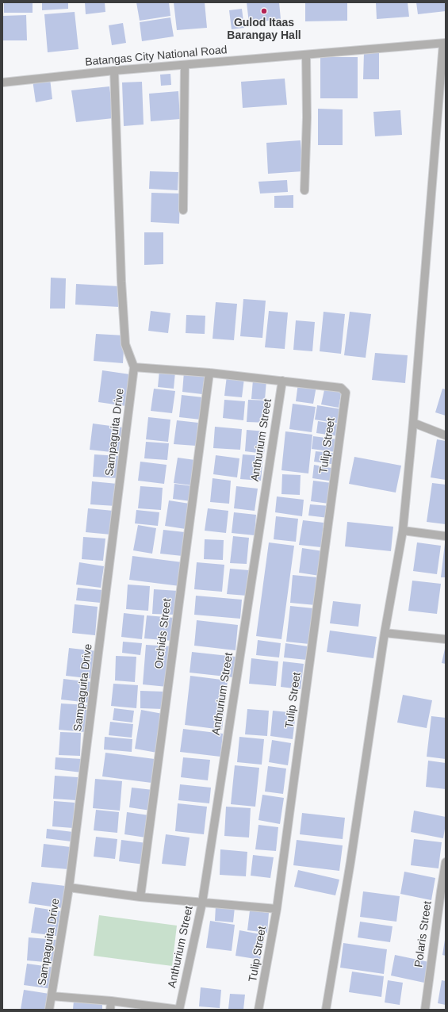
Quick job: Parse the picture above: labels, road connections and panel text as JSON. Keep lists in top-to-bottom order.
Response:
{
  "streets": {
    "street": [
      "Batangas City National Road",
      "Sampaguita Drive",
      "Anthurium Street",
      "Tulip Street",
      "Orchids Street",
      "Polaris Street"
    ]
  },
  "crossings": [
    ["Anthurium Street", "Tulip Street"]
  ],
  "places": ["Gulod Itaas Barangay Hall"]
}
